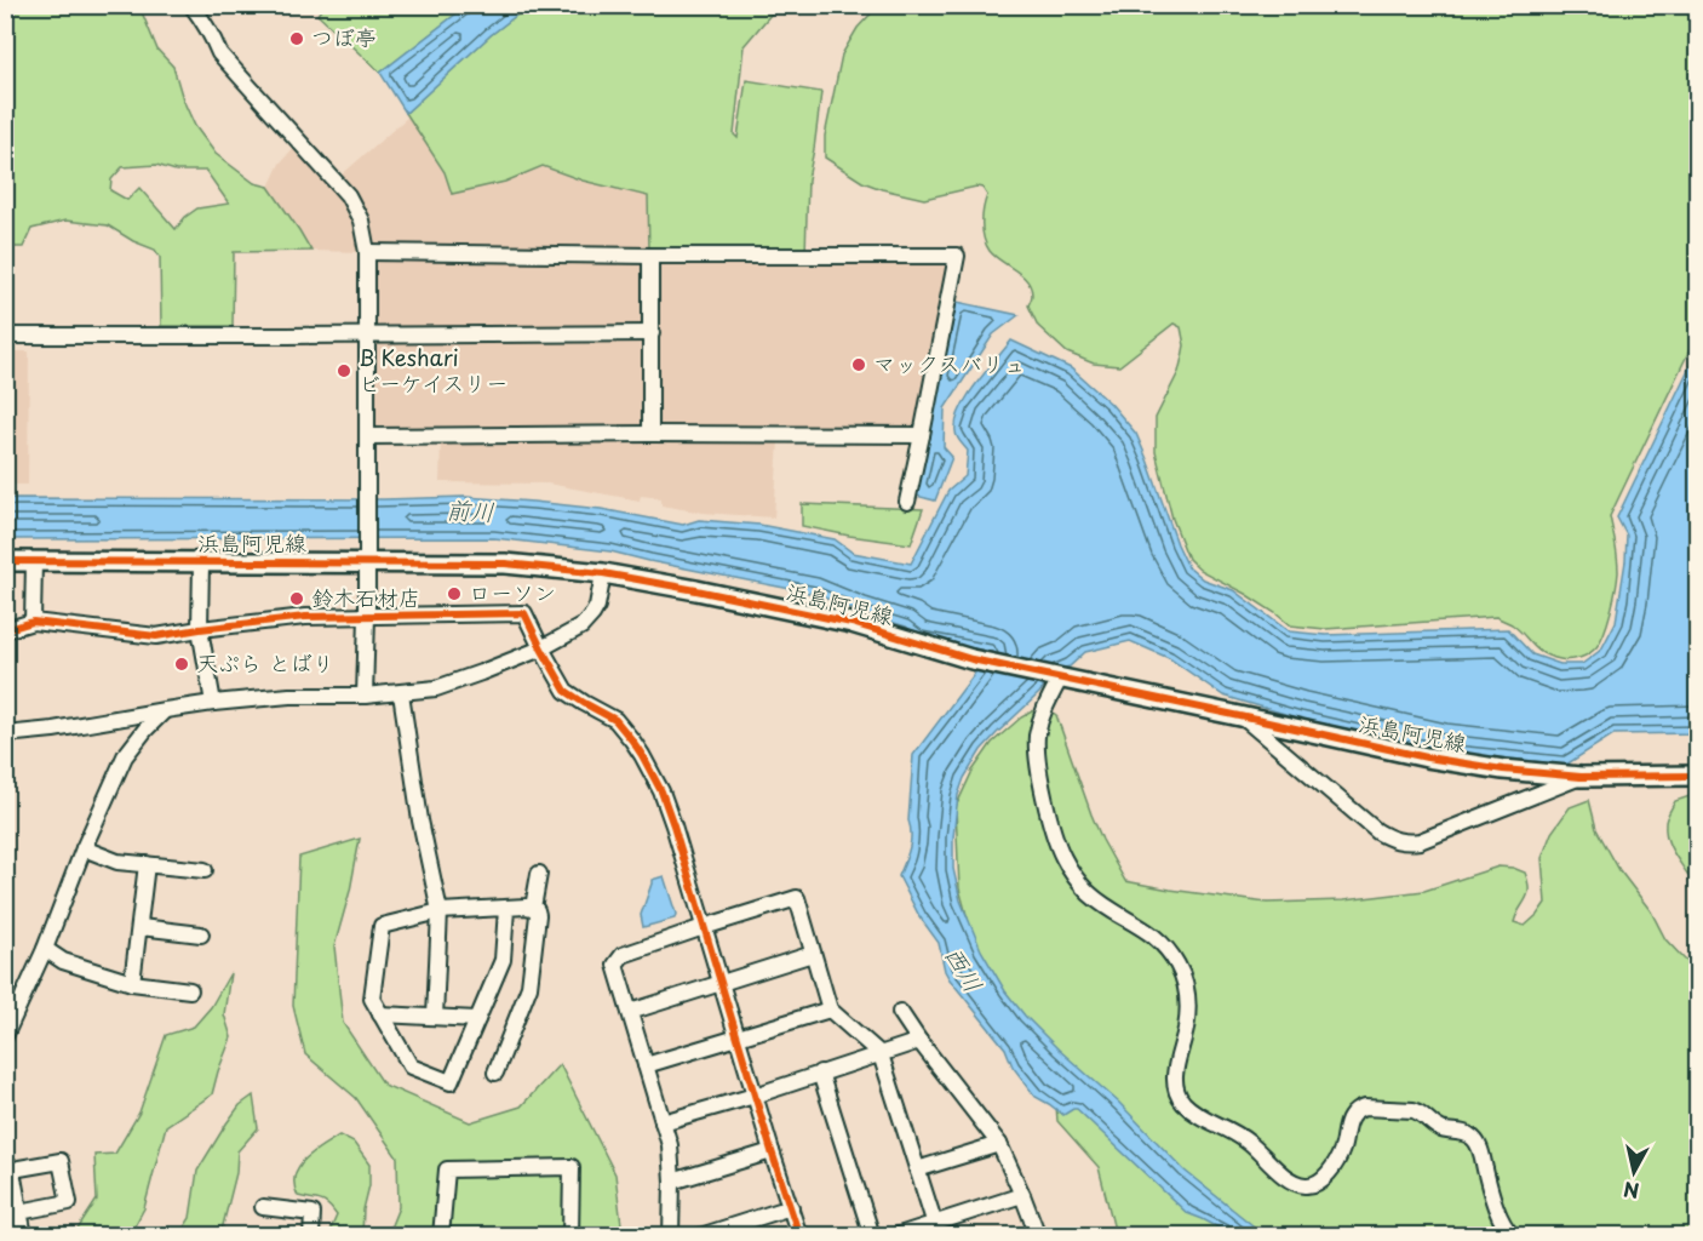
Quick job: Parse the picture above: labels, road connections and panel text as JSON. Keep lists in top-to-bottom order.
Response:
{
  "streets": {
    "main road": ["浜島阿児線"]
  },
  "water": ["前川", "西川"],
  "places": [
    "つぼ亭",
    "マックスバリュ",
    "B Keshari ビーケイスリー",
    "ローソン",
    "鈴木石材店",
    "天ぷら とばり"
  ],
  "north": "bottom"
}
